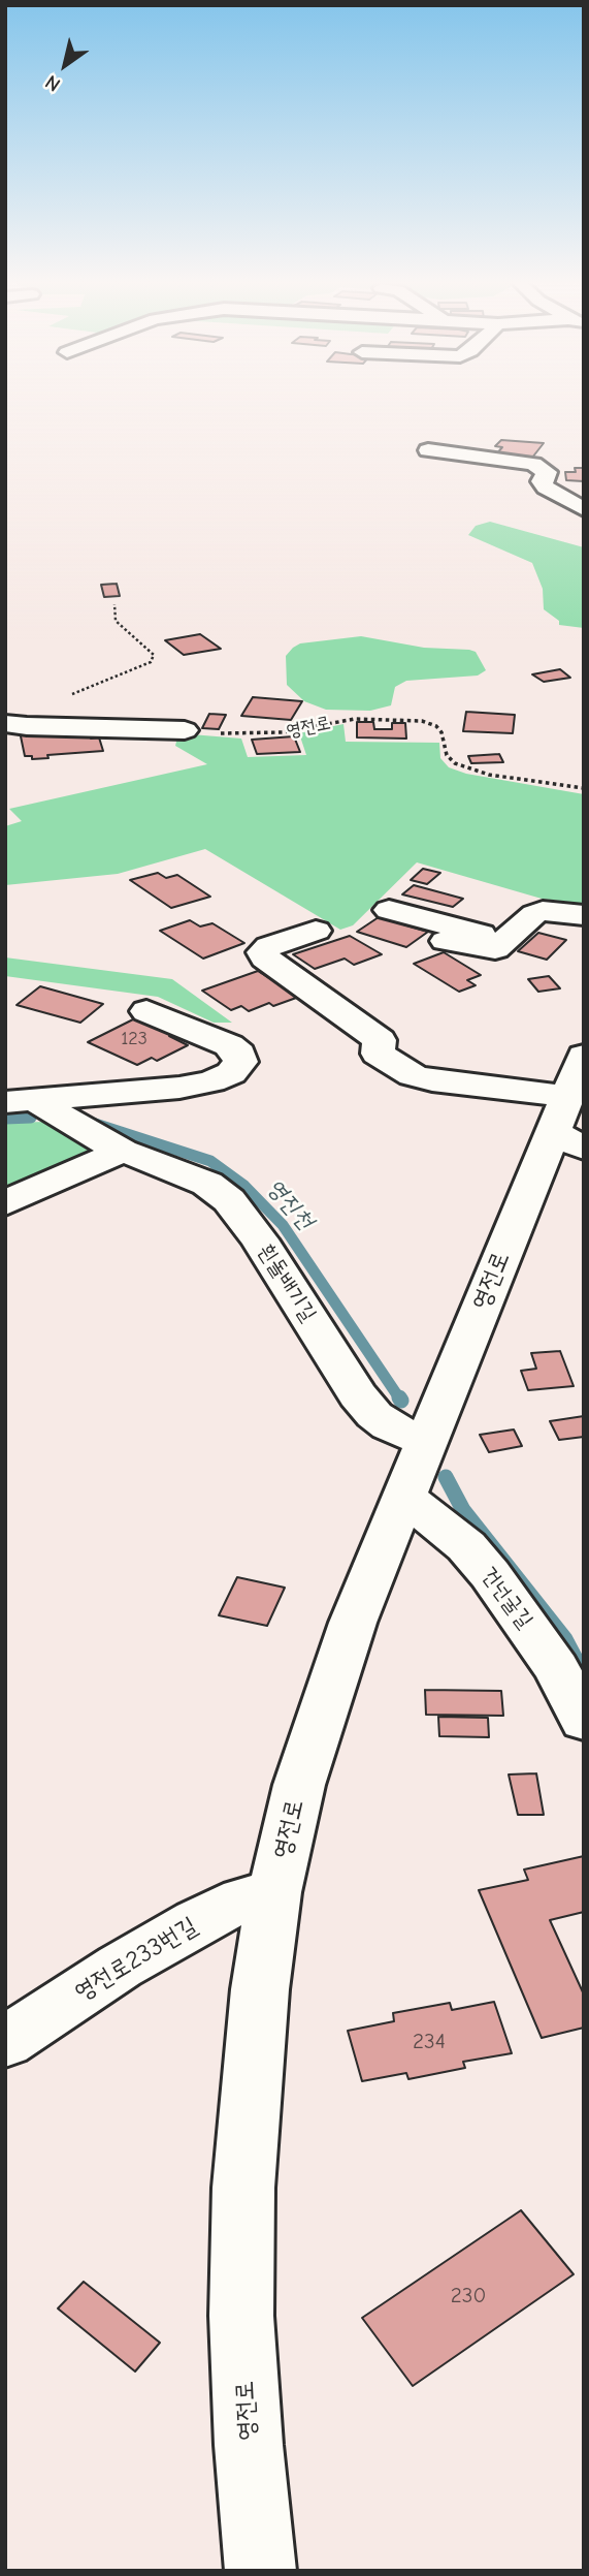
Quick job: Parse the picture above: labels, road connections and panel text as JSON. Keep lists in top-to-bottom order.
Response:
{
  "streets": {
    "street": [
      "영전로",
      "흰돌배기길",
      "건넌굴길",
      "영전로233번길"
    ]
  },
  "crossings": [
    ["영전로", "흰돌배기길"],
    ["영전로", "건넌굴길"],
    ["영전로", "영전로233번길"]
  ],
  "water": ["영진천"],
  "house_numbers": ["123", "234", "230"],
  "north": "bottom left"
}
